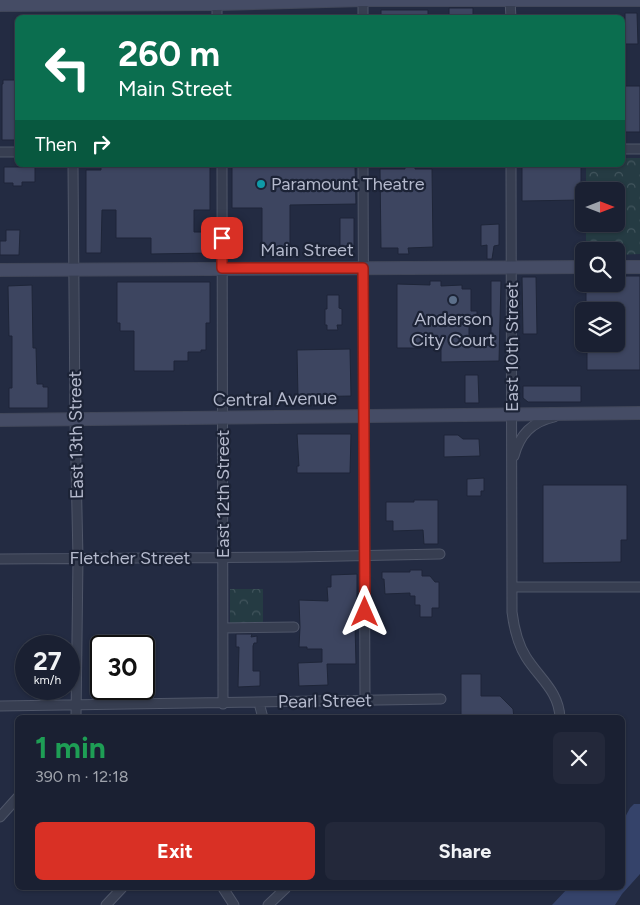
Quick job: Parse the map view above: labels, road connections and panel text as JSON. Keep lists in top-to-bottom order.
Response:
{
  "streets": {
    "street": [
      "Main Street",
      "East 10th Street",
      "Central Avenue",
      "East 13th Street",
      "East 12th Street",
      "Fletcher Street",
      "Pearl Street"
    ]
  },
  "crossings": [
    ["Main Street", "East 10th Street"],
    ["Main Street", "East 13th Street"],
    ["Main Street", "East 12th Street"],
    ["East 10th Street", "Central Avenue"],
    ["Central Avenue", "East 13th Street"],
    ["Central Avenue", "East 12th Street"],
    ["East 13th Street", "Fletcher Street"],
    ["East 13th Street", "Pearl Street"],
    ["East 12th Street", "Fletcher Street"],
    ["East 12th Street", "Pearl Street"]
  ],
  "places": ["Paramount Theatre", "Anderson City Court"],
  "north": "right",
  "page": {
    "turn": ["260 m", "Main Street"],
    "then": "Then",
    "speed": "27 km/h",
    "limit": "30",
    "heading": ["1 min", "390 m · 12:18"],
    "buttons": ["Exit", "Share"]
  }
}
